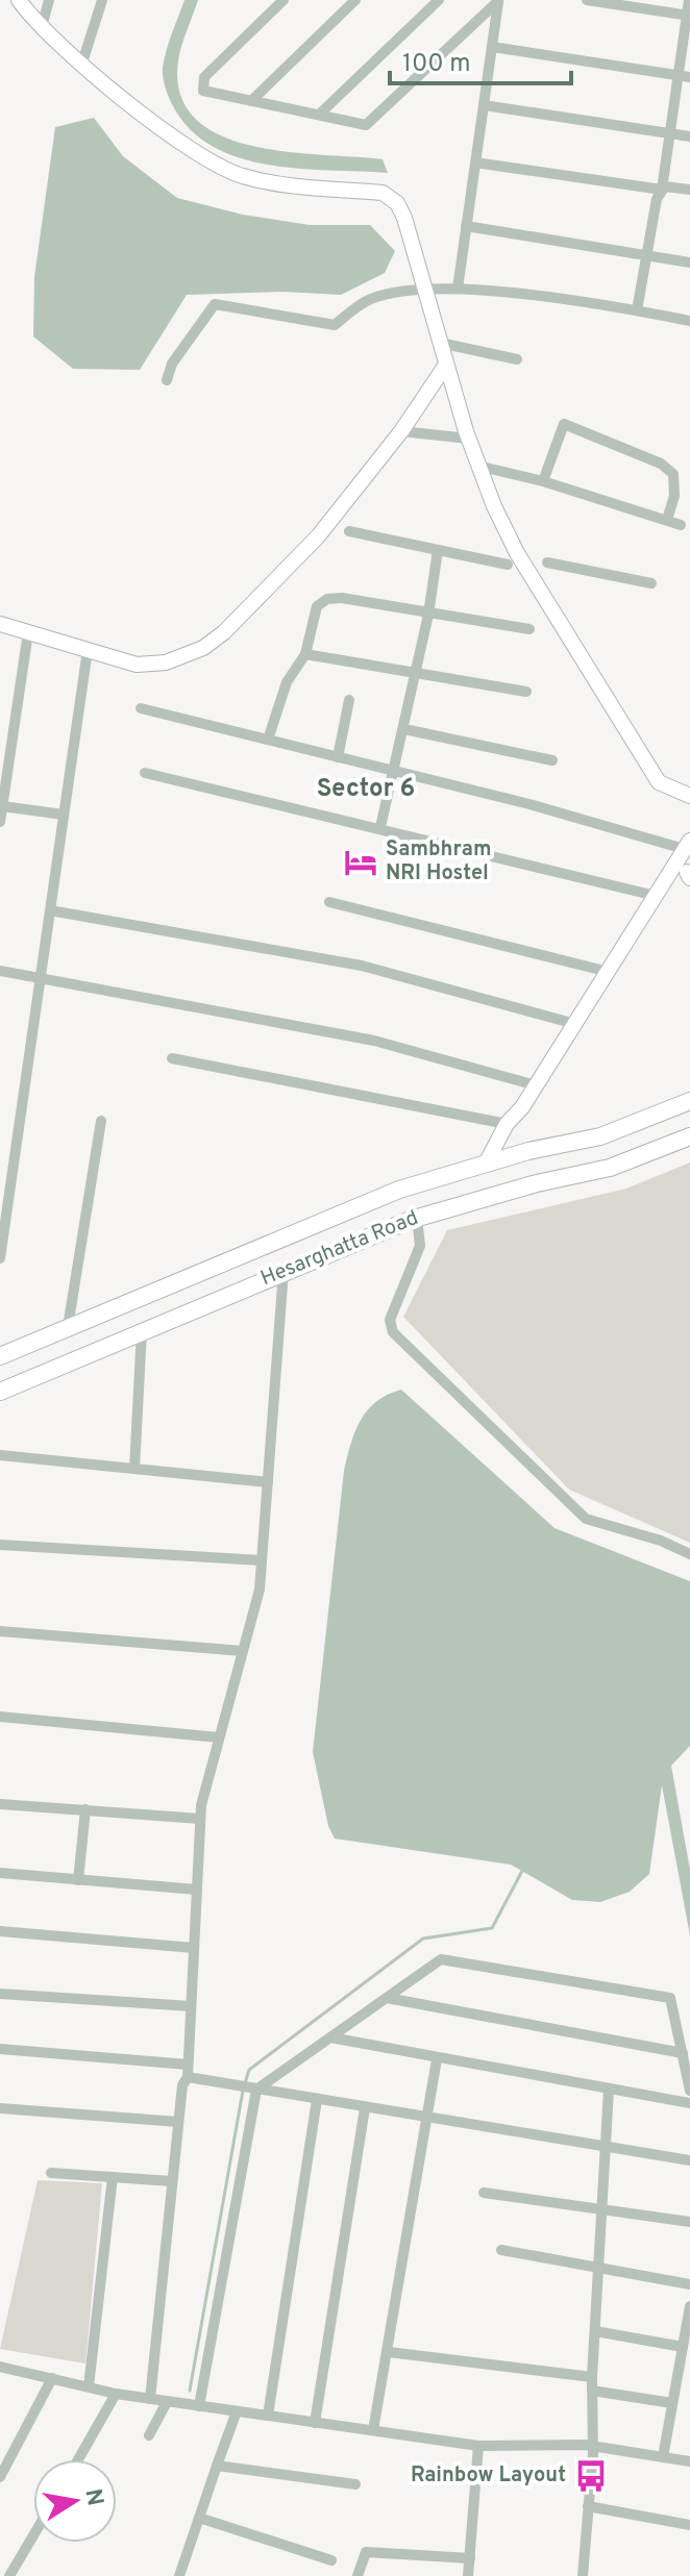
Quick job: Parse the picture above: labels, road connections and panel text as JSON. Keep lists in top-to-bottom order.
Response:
{
  "streets": {
    "main road": ["Hesarghatta Road"]
  },
  "districts": ["Sector 6"],
  "places": {
    "hotel": ["Sambhram NRI Hostel"],
    "bus stop": ["Rainbow Layout"]
  },
  "scale_bar": "100 m",
  "north": "right"
}
